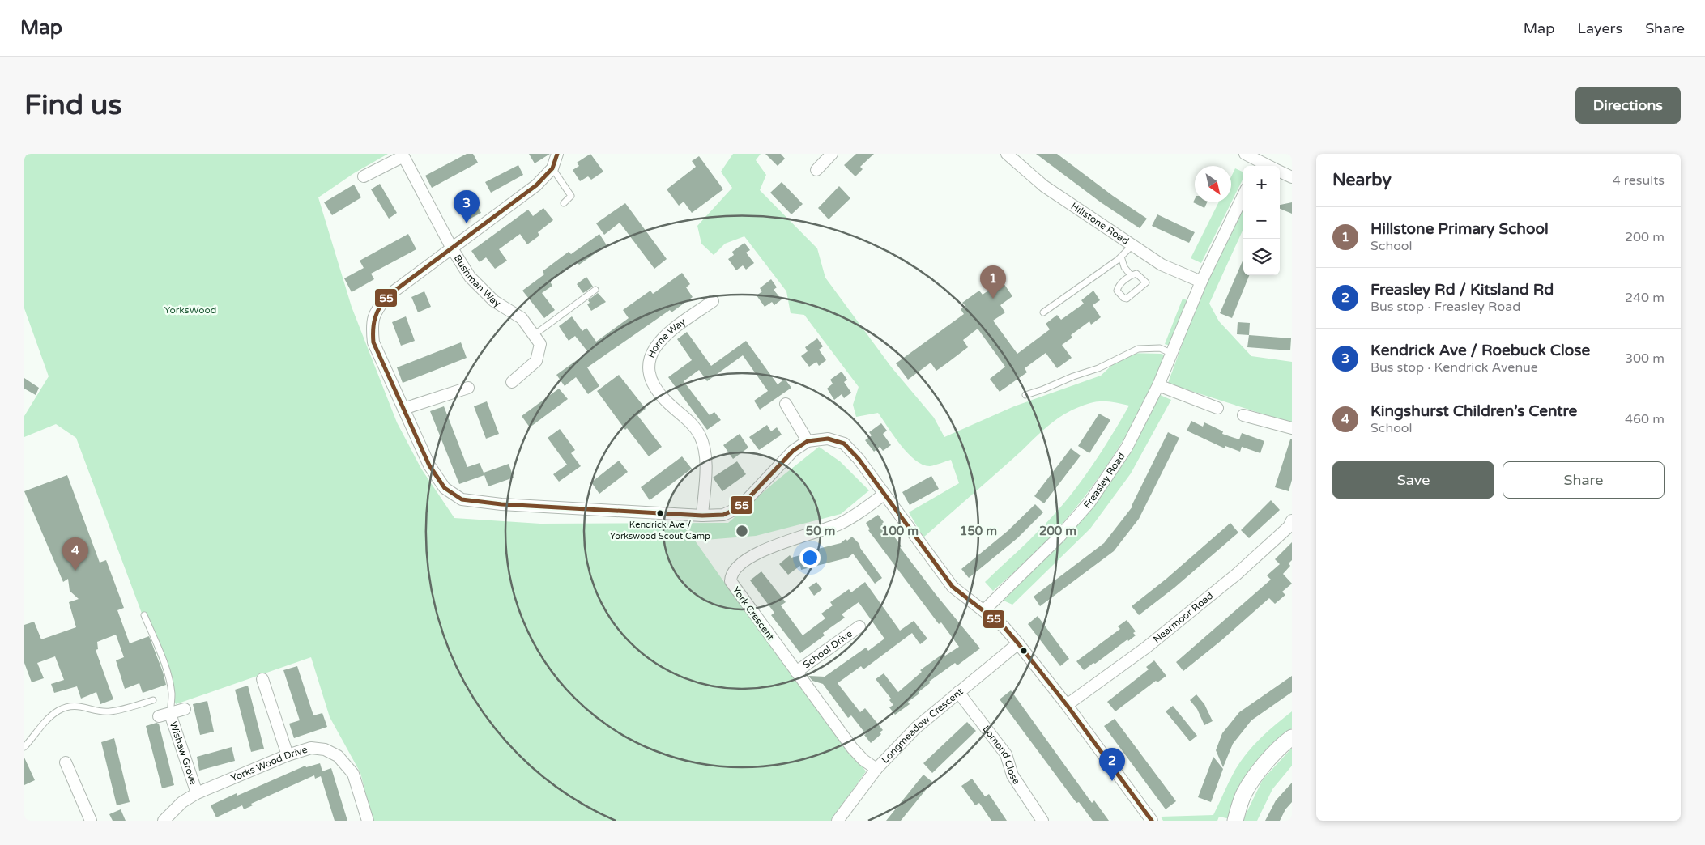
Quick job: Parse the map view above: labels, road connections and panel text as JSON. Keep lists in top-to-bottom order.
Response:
{
  "streets": {
    "street": [
      "Hillstone Road",
      "Bushman Way",
      "Horne Way",
      "Freasley Road",
      "York Crescent",
      "Nearmoor Road",
      "School Drive",
      "Longmeadow Crescent",
      "Wishaw Grove",
      "Lomond Close",
      "Yorks Wood Drive"
    ]
  },
  "crossings": [
    ["Hillstone Road", "Freasley Road"],
    ["York Crescent", "School Drive"],
    ["York Crescent", "Longmeadow Crescent"],
    ["Longmeadow Crescent", "Lomond Close"],
    ["Wishaw Grove", "Yorks Wood Drive"]
  ],
  "parks": ["YorksWood"],
  "places": ["Kendrick Ave / Yorkswood Scout Camp"],
  "lines": ["transit line 55"],
  "north": "bottom right",
  "page": {
    "header": "Map",
    "nav": ["Map", "Layers", "Share"],
    "buttons": [
      "Directions",
      ["Save", "Share"]
    ],
    "title": "Find us",
    "heading": ["Nearby", "4 results"],
    "map_buttons": ["+", "−"],
    "pins": [
      "3",
      "1",
      "4",
      "2"
    ],
    "list": [
      {
        "mark": "1",
        "name": "Hillstone Primary School",
        "note": "School",
        "value": "200 m"
      },
      {
        "mark": "2",
        "name": "Freasley Rd / Kitsland Rd",
        "note": "Bus stop · Freasley Road",
        "value": "240 m"
      },
      {
        "mark": "3",
        "name": "Kendrick Ave / Roebuck Close",
        "note": "Bus stop · Kendrick Avenue",
        "value": "300 m"
      },
      {
        "mark": "4",
        "name": "Kingshurst Children’s Centre",
        "note": "School",
        "value": "460 m"
      }
    ]
  },
  "rings": [
    "50 m",
    "100 m",
    "150 m",
    "200 m"
  ]
}
